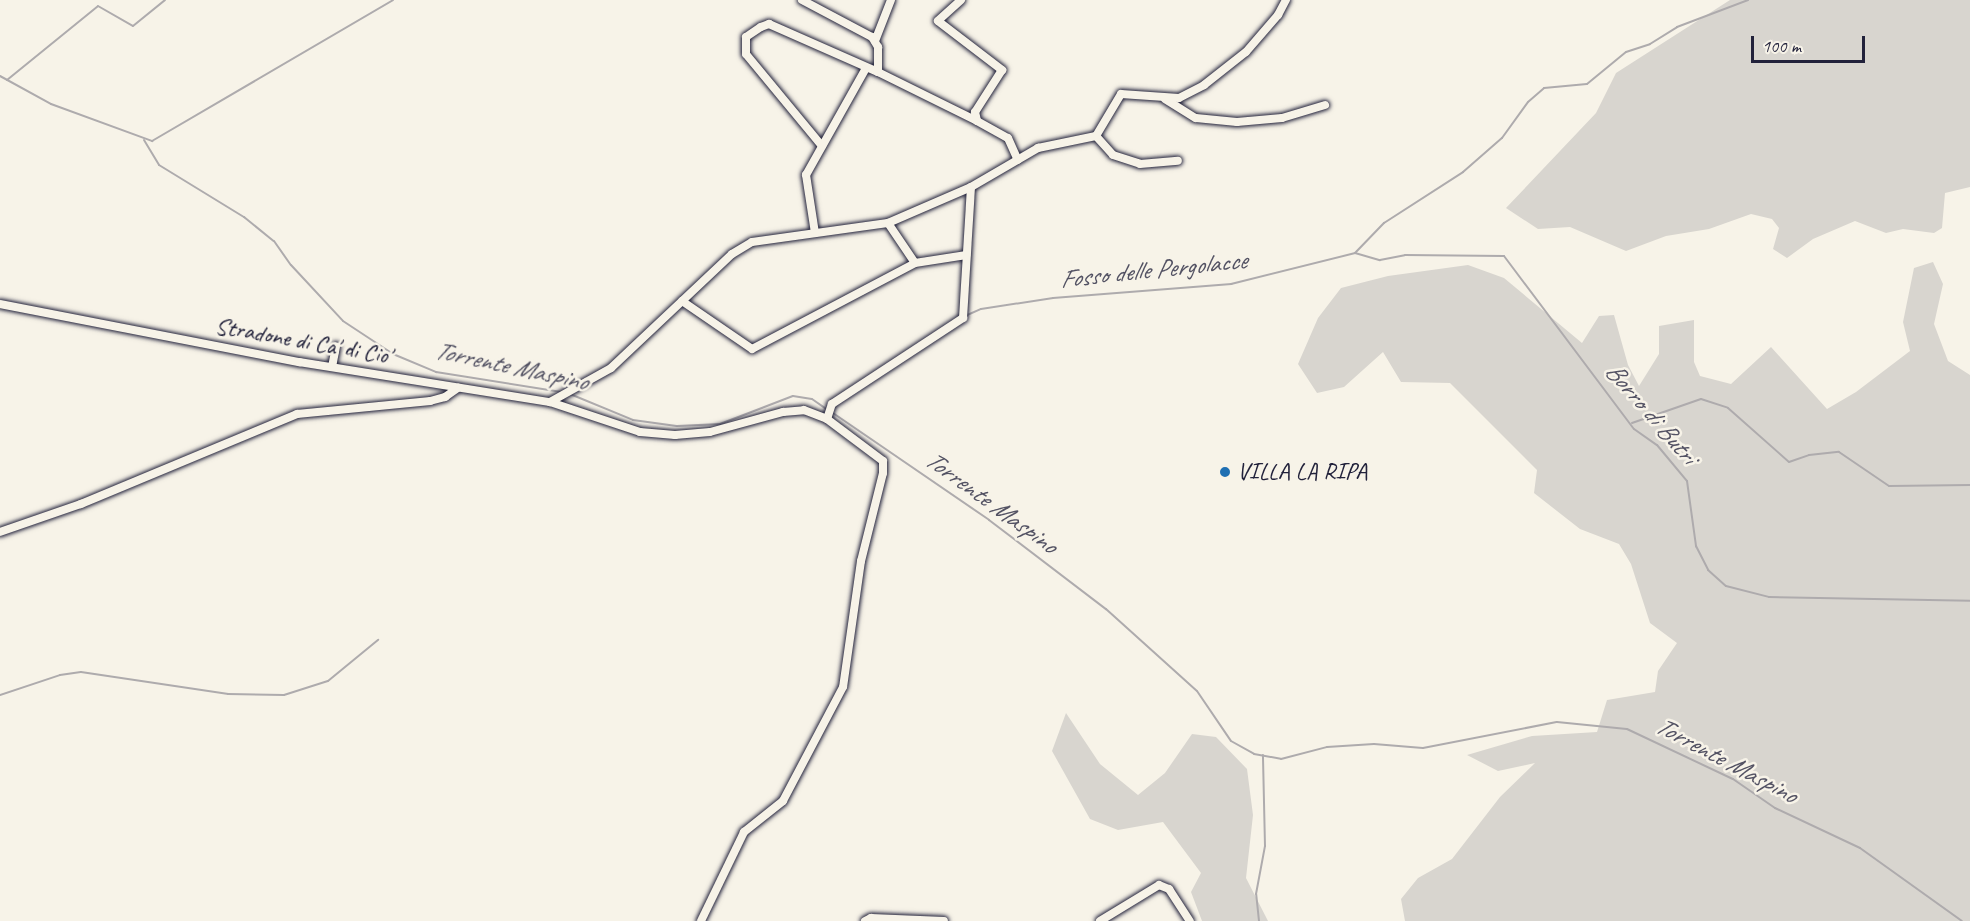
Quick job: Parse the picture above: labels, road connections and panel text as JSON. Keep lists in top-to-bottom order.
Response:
{
  "streets": {
    "street": ["Stradone di Ca' di Cio'"]
  },
  "water": ["Fosso delle Pergolacce", "Torrente Maspino", "Borro di Butri"],
  "places": ["VILLA LA RIPA"],
  "scale_bar": "100 m"
}
